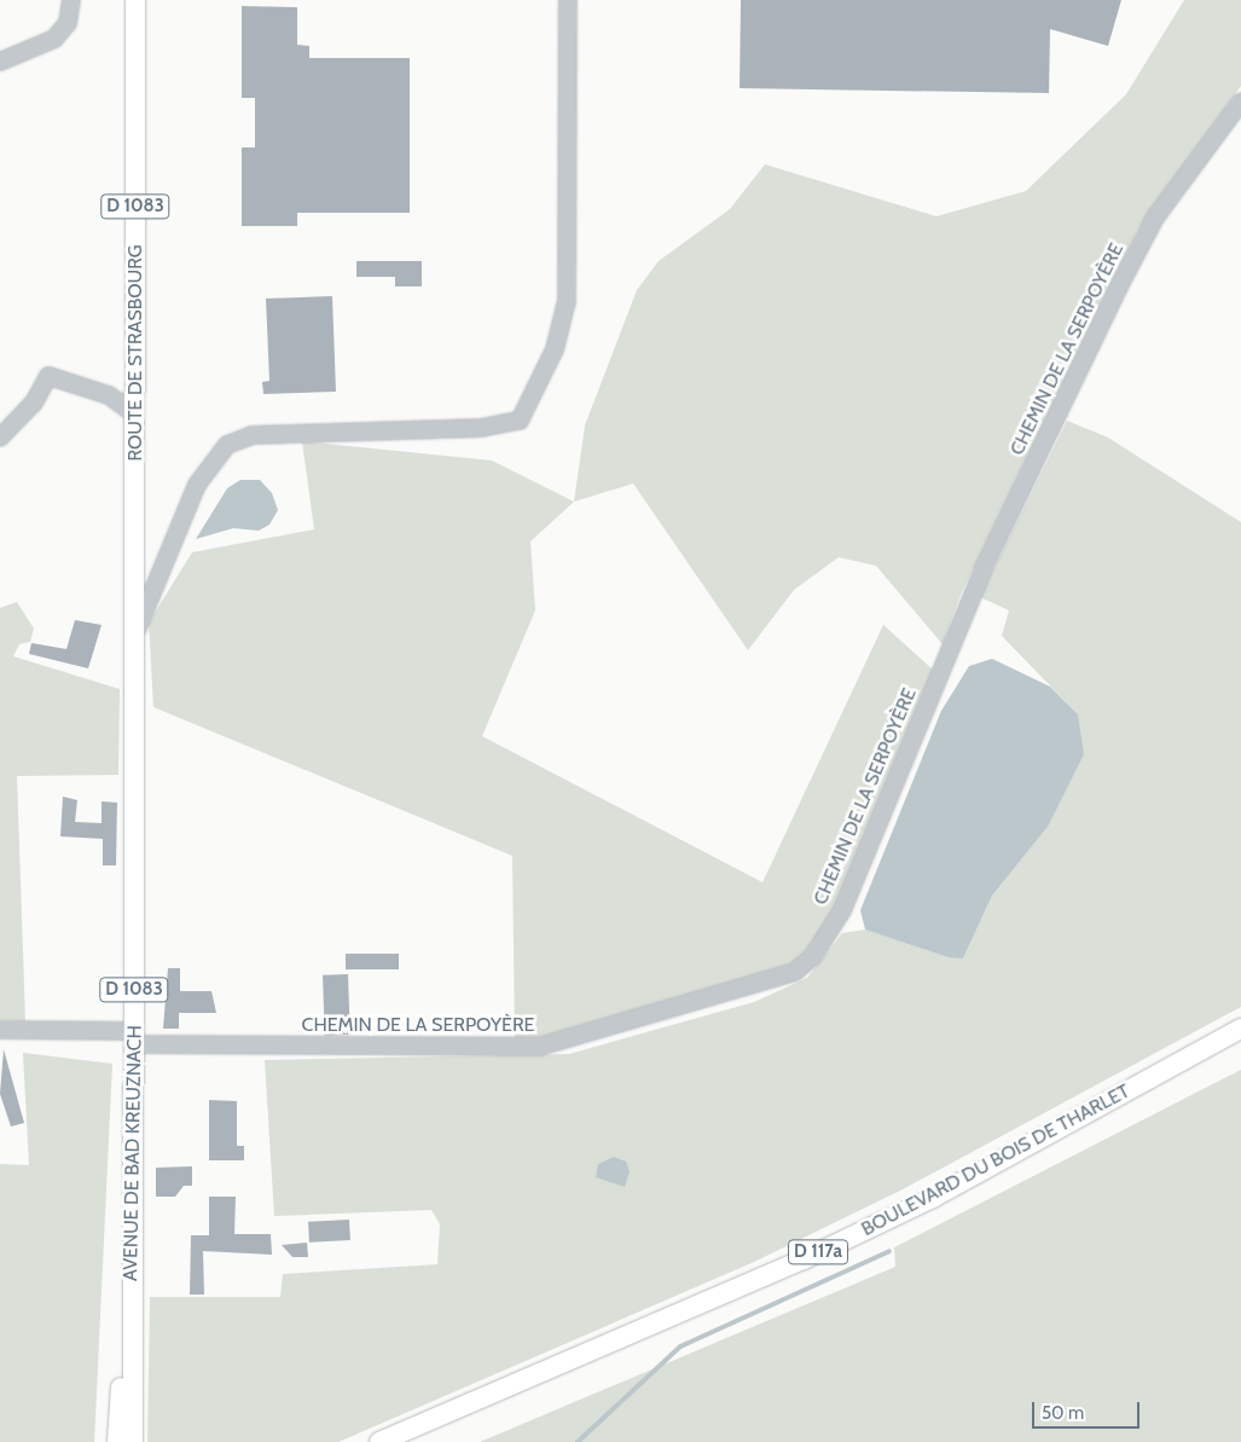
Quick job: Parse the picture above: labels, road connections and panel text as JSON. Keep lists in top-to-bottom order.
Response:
{
  "streets": {
    "main road": [
      "D 1083",
      "ROUTE DE STRASBOURG",
      "AVENUE DE BAD KREUZNACH",
      "BOULEVARD DU BOIS DE THARLET",
      "D 117a"
    ],
    "street": ["CHEMIN DE LA SERPOYÈRE"]
  },
  "crossings": [
    ["CHEMIN DE LA SERPOYÈRE", "AVENUE DE BAD KREUZNACH"],
    ["ROUTE DE STRASBOURG", "AVENUE DE BAD KREUZNACH"]
  ],
  "scale_bar": "50 m"
}
